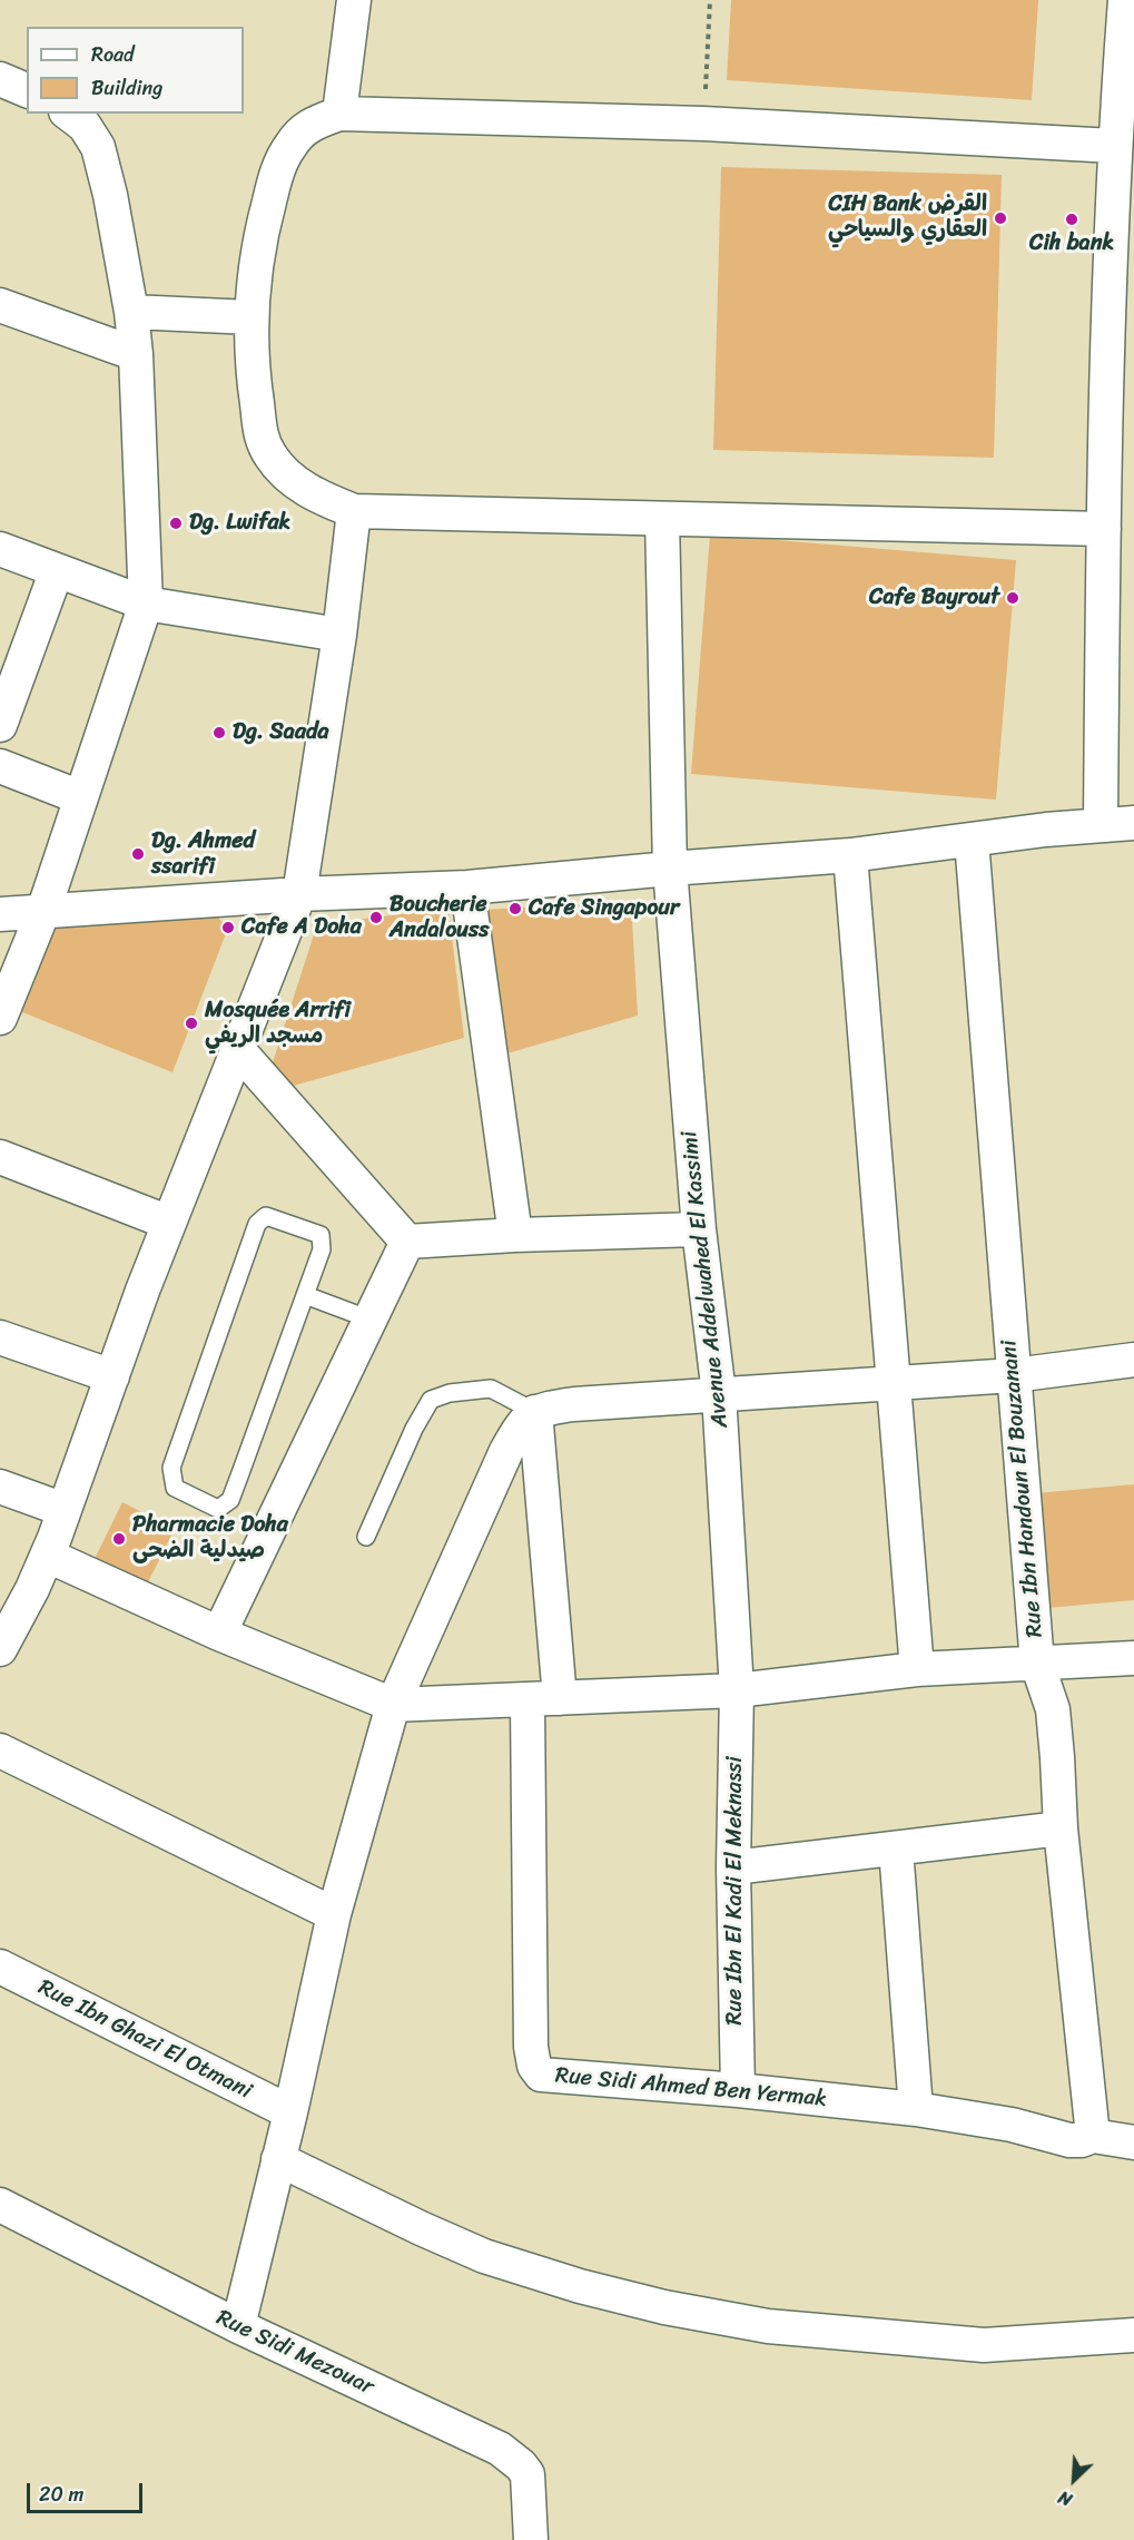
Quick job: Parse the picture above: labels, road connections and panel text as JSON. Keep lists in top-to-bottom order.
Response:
{
  "streets": {
    "street": [
      "Avenue Addelwahed El Kassimi",
      "Rue Ibn Handoun El Bouzanani",
      "Rue Ibn El Kadi El Meknassi",
      "Rue Ibn Ghazi El Otmani",
      "Rue Sidi Ahmed Ben Yermak",
      "Rue Sidi Mezouar"
    ]
  },
  "crossings": [
    ["Avenue Addelwahed El Kassimi", "Rue Ibn El Kadi El Meknassi"],
    ["Rue Ibn Handoun El Bouzanani", "Rue Sidi Ahmed Ben Yermak"],
    ["Rue Ibn El Kadi El Meknassi", "Rue Sidi Ahmed Ben Yermak"]
  ],
  "places": [
    "CIH Bank القرض العقاري والسياحي",
    "Cih bank",
    "Dg. Lwifak",
    "Cafe Bayrout",
    "Dg. Saada",
    "Dg. Ahmed ssarifi",
    "Cafe Singapour",
    "Boucherie Andalouss",
    "Cafe A Doha",
    "Mosquée Arrifi مسجد الريفي",
    "Pharmacie Doha صيدلية الضحى"
  ],
  "legend": ["Road", "Building"],
  "scale_bar": "20 m",
  "north": "bottom left"
}
